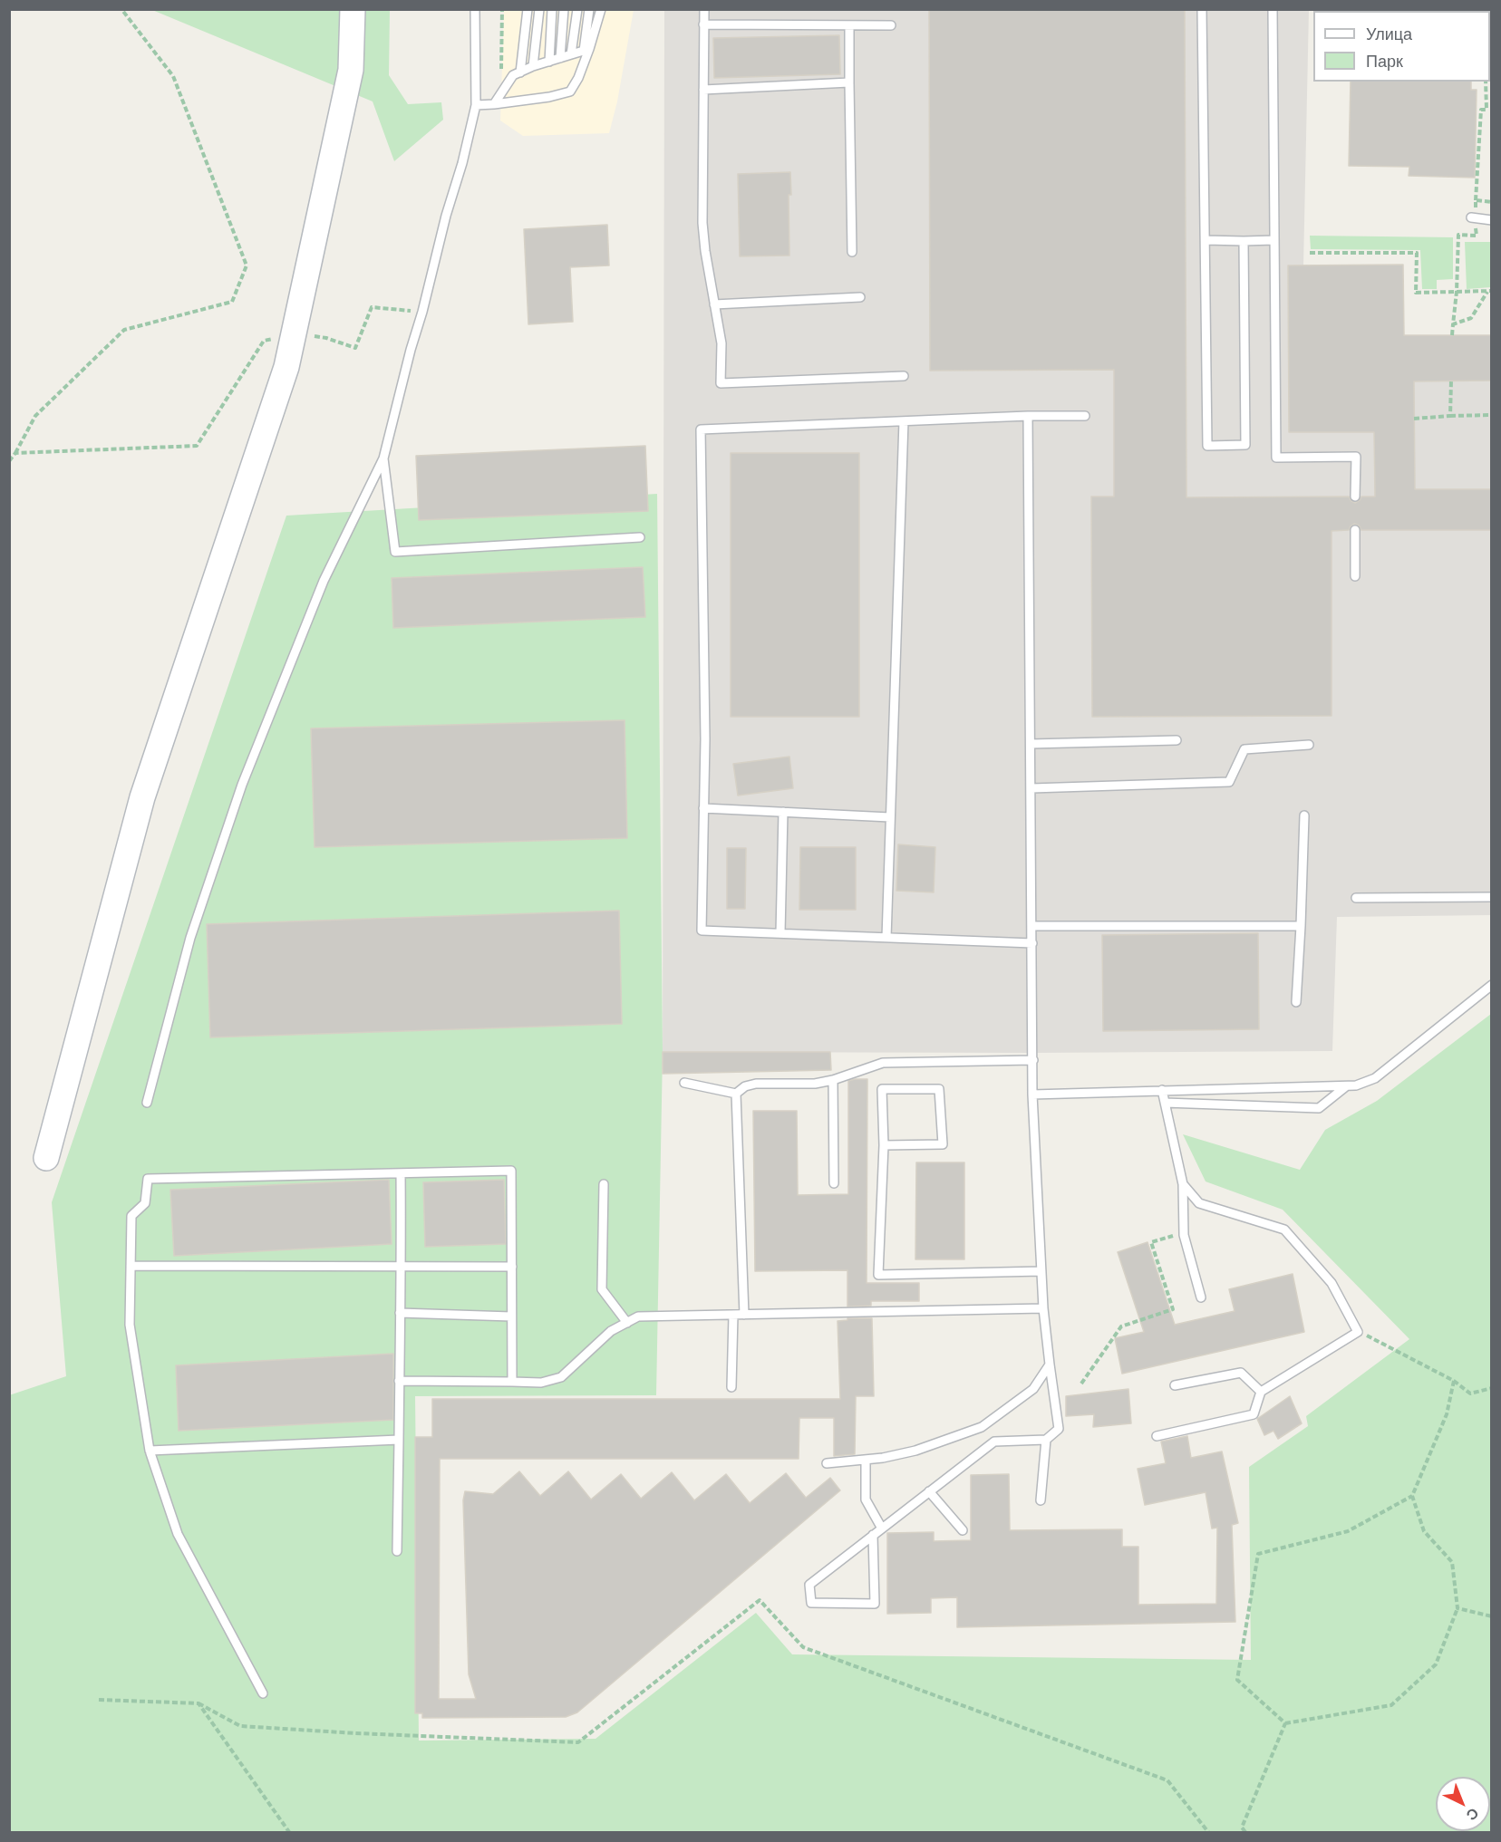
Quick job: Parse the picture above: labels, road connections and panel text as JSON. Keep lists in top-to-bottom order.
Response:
{
  "legend": ["Улица", "Парк"],
  "north": "bottom right"
}
